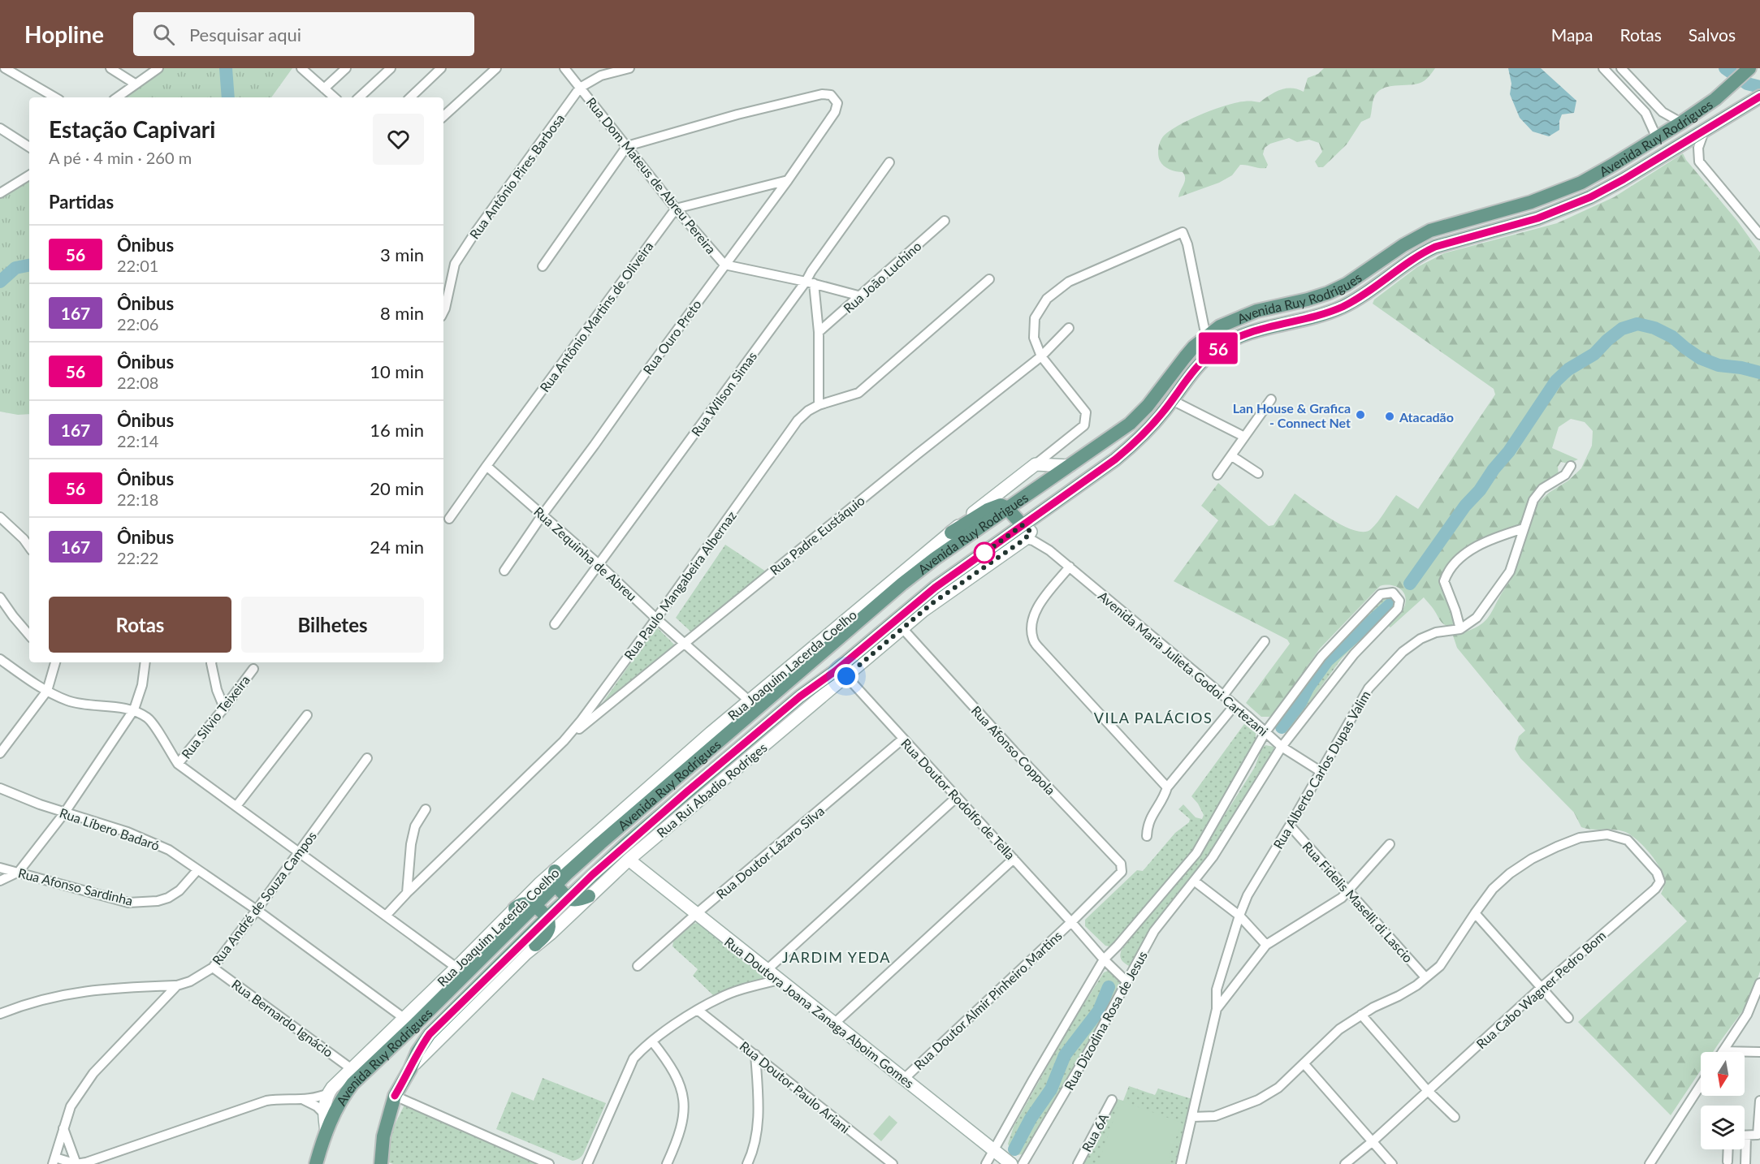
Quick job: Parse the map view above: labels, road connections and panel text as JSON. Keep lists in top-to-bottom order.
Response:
{
  "streets": {
    "main road": ["Avenida Ruy Rodrigues"],
    "street": [
      "Rua Dom Mateus de Abreu Pereira",
      "Rua Antônio Pires Barbosa",
      "Rua João Luchino",
      "Rua Antônio Martins de Oliveira",
      "Rua Ouro Preto",
      "Rua Wilson Simas",
      "Rua Padre Eustáquio",
      "Rua Zequinha de Abreu",
      "Rua Paulo Mangabeira Albernaz",
      "Avenida Maria Julieta Godoi Cartezani",
      "Rua Joaquim Lacerda Coelho",
      "Rua Silvio Teixeira",
      "Rua Afonso Coppola",
      "Rua Alberto Carlos Dupas Valim",
      "Rua Rui Abadio Rodriges",
      "Rua Doutor Rodolfo de Tella",
      "Rua Líbero Badaró",
      "Rua Doutor Lázaro Silva",
      "Rua Afonso Sardinha",
      "Rua André de Souza Campos",
      "Rua Fidelis Maselli di Lascio",
      "Rua Cabo Wagner Pedro Bom",
      "Rua Doutor Almir Pinheiro Martins",
      "Rua Doutora Joana Zanaga Aboim Gomes",
      "Rua Bernardo Ignácio",
      "Rua Dizodina Rosa de Jesus",
      "Rua Doutor Paulo Ariani",
      "Rua 6A"
    ]
  },
  "crossings": [
    ["Avenida Ruy Rodrigues", "Avenida Maria Julieta Godoi Cartezani"],
    ["Avenida Ruy Rodrigues", "Rua Rui Abadio Rodriges"],
    ["Rua Dom Mateus de Abreu Pereira", "Rua Antônio Pires Barbosa"],
    ["Rua Dom Mateus de Abreu Pereira", "Rua João Luchino"],
    ["Rua Dom Mateus de Abreu Pereira", "Rua Antônio Martins de Oliveira"],
    ["Rua Dom Mateus de Abreu Pereira", "Rua Ouro Preto"],
    ["Rua Dom Mateus de Abreu Pereira", "Rua Wilson Simas"],
    ["Rua Antônio Martins de Oliveira", "Rua Zequinha de Abreu"],
    ["Rua Ouro Preto", "Rua Zequinha de Abreu"],
    ["Rua Wilson Simas", "Rua Zequinha de Abreu"],
    ["Rua Padre Eustáquio", "Rua Zequinha de Abreu"],
    ["Rua Padre Eustáquio", "Rua Paulo Mangabeira Albernaz"],
    ["Rua Zequinha de Abreu", "Rua Paulo Mangabeira Albernaz"],
    ["Rua Zequinha de Abreu", "Rua Joaquim Lacerda Coelho"],
    ["Avenida Maria Julieta Godoi Cartezani", "Rua Alberto Carlos Dupas Valim"],
    ["Avenida Maria Julieta Godoi Cartezani", "Rua Rui Abadio Rodriges"],
    ["Avenida Maria Julieta Godoi Cartezani", "Rua Dizodina Rosa de Jesus"],
    ["Rua Joaquim Lacerda Coelho", "Rua Líbero Badaró"],
    ["Rua Joaquim Lacerda Coelho", "Rua Bernardo Ignácio"],
    ["Rua Afonso Coppola", "Rua Rui Abadio Rodriges"],
    ["Rua Afonso Coppola", "Rua Doutor Almir Pinheiro Martins"],
    ["Rua Alberto Carlos Dupas Valim", "Rua Fidelis Maselli di Lascio"],
    ["Rua Rui Abadio Rodriges", "Rua Doutor Rodolfo de Tella"],
    ["Rua Rui Abadio Rodriges", "Rua Doutora Joana Zanaga Aboim Gomes"],
    ["Rua Doutor Rodolfo de Tella", "Rua Doutor Lázaro Silva"],
    ["Rua Doutor Rodolfo de Tella", "Rua Doutor Almir Pinheiro Martins"],
    ["Rua Doutor Rodolfo de Tella", "Rua Dizodina Rosa de Jesus"],
    ["Rua Líbero Badaró", "Rua Afonso Sardinha"],
    ["Rua Líbero Badaró", "Rua André de Souza Campos"],
    ["Rua Doutor Lázaro Silva", "Rua Doutora Joana Zanaga Aboim Gomes"],
    ["Rua André de Souza Campos", "Rua Bernardo Ignácio"],
    ["Rua Doutor Almir Pinheiro Martins", "Rua Doutora Joana Zanaga Aboim Gomes"]
  ],
  "districts": ["VILA PALÁCIOS", "JARDIM YEDA"],
  "places": ["Lan House & Grafica - Connect Net", "Atacadão"],
  "lines": ["bus line 56"],
  "north": "bottom",
  "page": {
    "header": "Hopline",
    "search": "Pesquisar aqui",
    "nav": ["Mapa", "Rotas", "Salvos"],
    "on_map": "56",
    "heading": [
      ["Estação Capivari", "A pé · 4 min · 260 m"],
      "Partidas"
    ],
    "list": [
      {
        "mark": "56",
        "name": "Ônibus",
        "note": "22:01",
        "value": "3 min"
      },
      {
        "mark": "167",
        "name": "Ônibus",
        "note": "22:06",
        "value": "8 min"
      },
      {
        "mark": "56",
        "name": "Ônibus",
        "note": "22:08",
        "value": "10 min"
      },
      {
        "mark": "167",
        "name": "Ônibus",
        "note": "22:14",
        "value": "16 min"
      },
      {
        "mark": "56",
        "name": "Ônibus",
        "note": "22:18",
        "value": "20 min"
      },
      {
        "mark": "167",
        "name": "Ônibus",
        "note": "22:22",
        "value": "24 min"
      }
    ],
    "buttons": ["Rotas", "Bilhetes"]
  }
}
